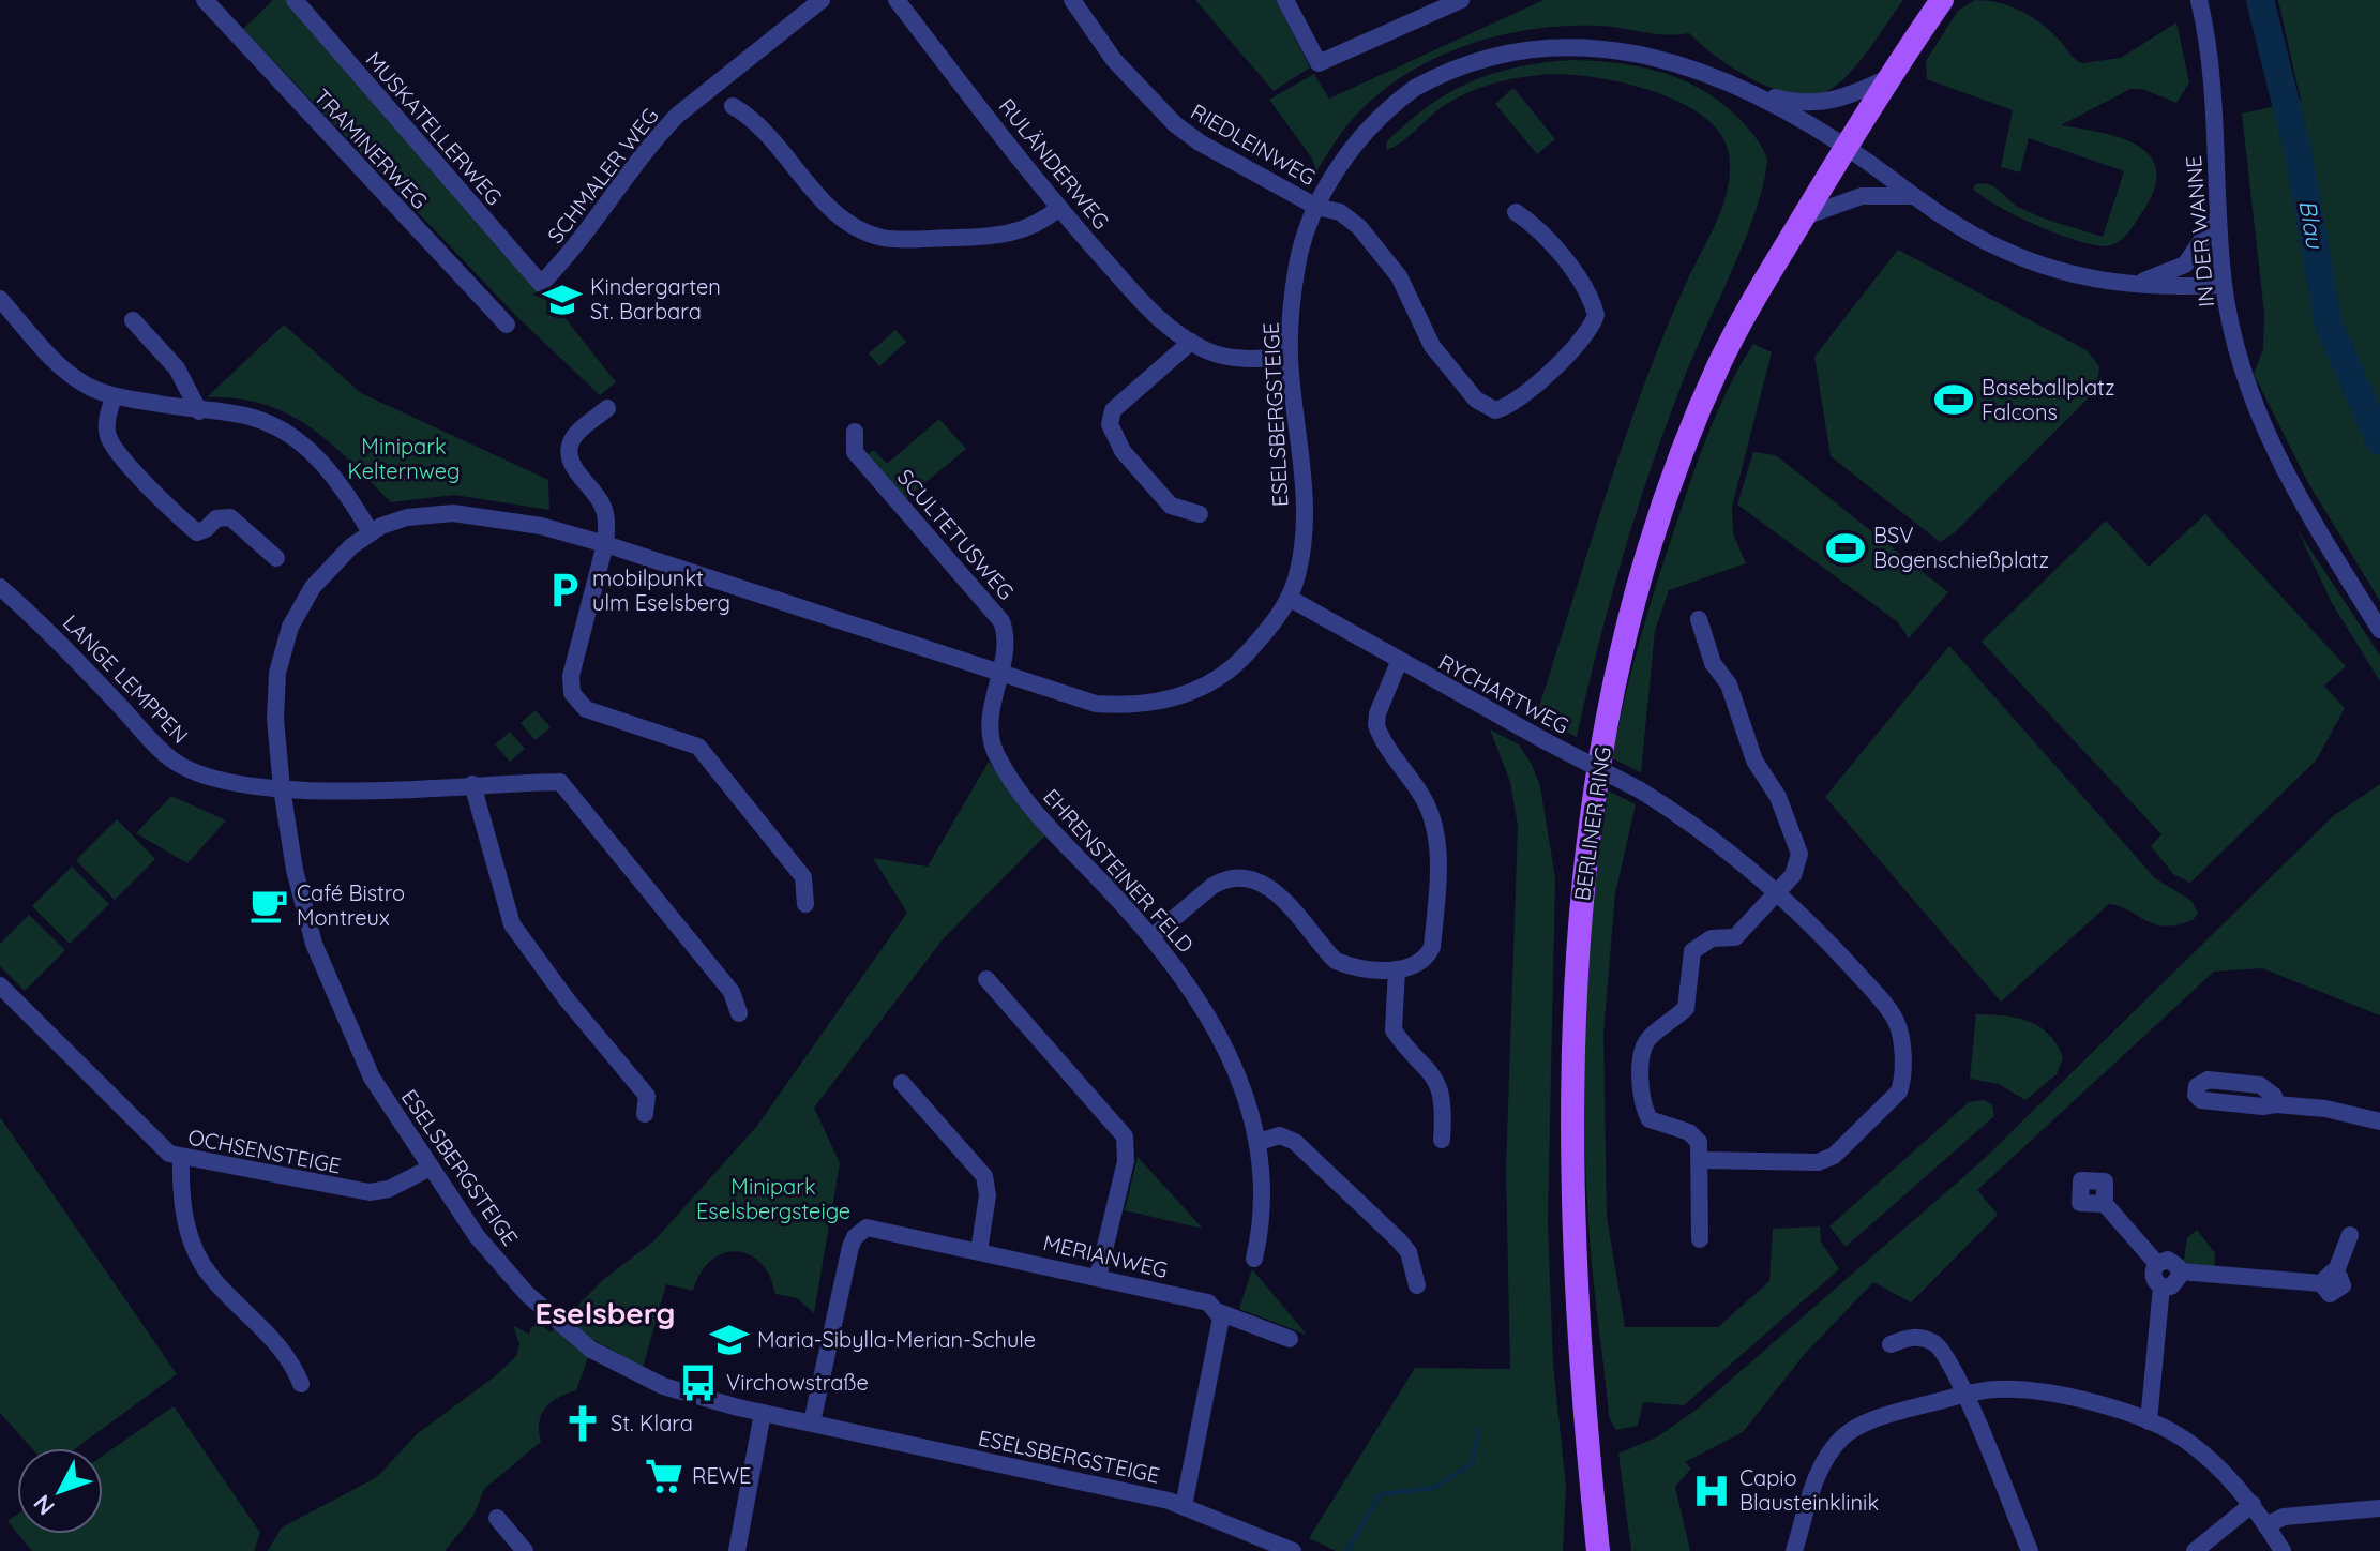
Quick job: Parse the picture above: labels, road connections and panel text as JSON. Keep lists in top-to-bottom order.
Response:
{
  "streets": {
    "main road": ["BERLINER RING"],
    "street": [
      "MUSKATELLERWEG",
      "RIEDLEINWEG",
      "TRAMINERWEG",
      "RULÄNDERWEG",
      "SCHMALER WEG",
      "IN DER WANNE",
      "ESELSBERGSTEIGE",
      "SCULTETUSWEG",
      "LANGE LEMPPEN",
      "RYCHARTWEG",
      "EHRENSTEINER FELD",
      "OCHSENSTEIGE",
      "MERIANWEG"
    ]
  },
  "crossings": [
    ["MUSKATELLERWEG", "SCHMALER WEG"],
    ["RIEDLEINWEG", "ESELSBERGSTEIGE"],
    ["RULÄNDERWEG", "ESELSBERGSTEIGE"],
    ["IN DER WANNE", "ESELSBERGSTEIGE"],
    ["ESELSBERGSTEIGE", "SCULTETUSWEG"],
    ["ESELSBERGSTEIGE", "LANGE LEMPPEN"],
    ["ESELSBERGSTEIGE", "RYCHARTWEG"],
    ["ESELSBERGSTEIGE", "BERLINER RING"],
    ["ESELSBERGSTEIGE", "EHRENSTEINER FELD"],
    ["ESELSBERGSTEIGE", "OCHSENSTEIGE"],
    ["ESELSBERGSTEIGE", "MERIANWEG"],
    ["SCULTETUSWEG", "EHRENSTEINER FELD"]
  ],
  "districts": ["Eselsberg"],
  "water": ["Blau"],
  "parks": ["Minipark Kelternweg", "Minipark Eselsbergsteige"],
  "places": {
    "school or university": ["Kindergarten St. Barbara", "Maria-Sibylla-Merian-Schule"],
    "sports": ["Baseballplatz Falcons", "BSV Bogenschießplatz"],
    "parking": ["mobilpunkt ulm Eselsberg"],
    "cafe": ["Café Bistro Montreux"],
    "bus stop": ["Virchowstraße"],
    "church": ["St. Klara"],
    "supermarket": ["REWE"],
    "hospital": ["Capio Blausteinklinik"]
  },
  "north": "bottom left"
}
